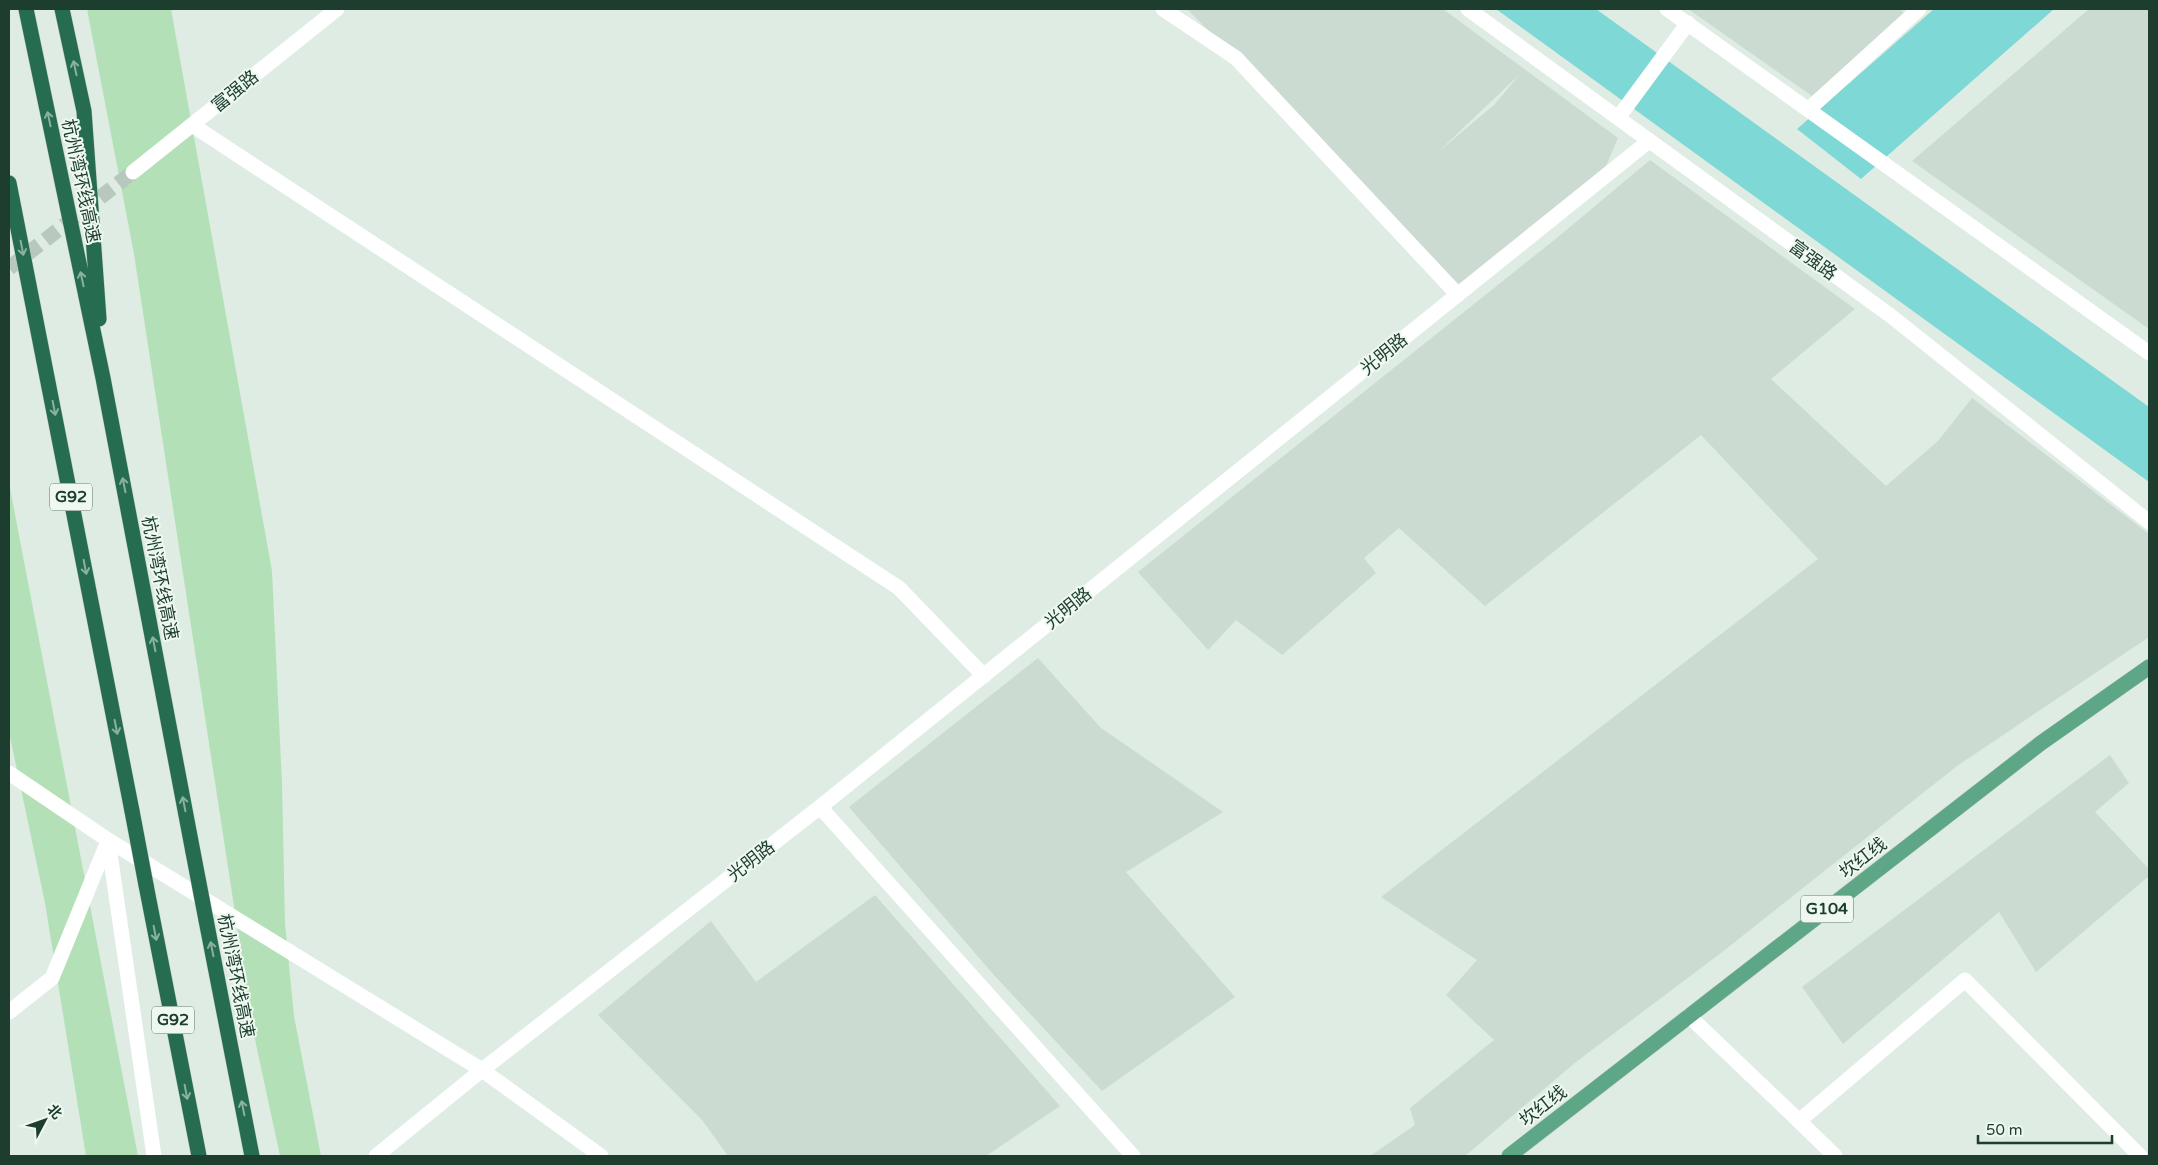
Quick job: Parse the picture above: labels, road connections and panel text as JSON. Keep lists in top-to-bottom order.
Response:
{
  "streets": {
    "highway": ["杭州湾环线高速", "G92"],
    "main road": ["坎红线", "G104"],
    "street": ["富强路", "光明路"]
  },
  "crossings": [
    ["富强路", "光明路"]
  ],
  "scale_bar": "50 m",
  "north": "top right"
}
